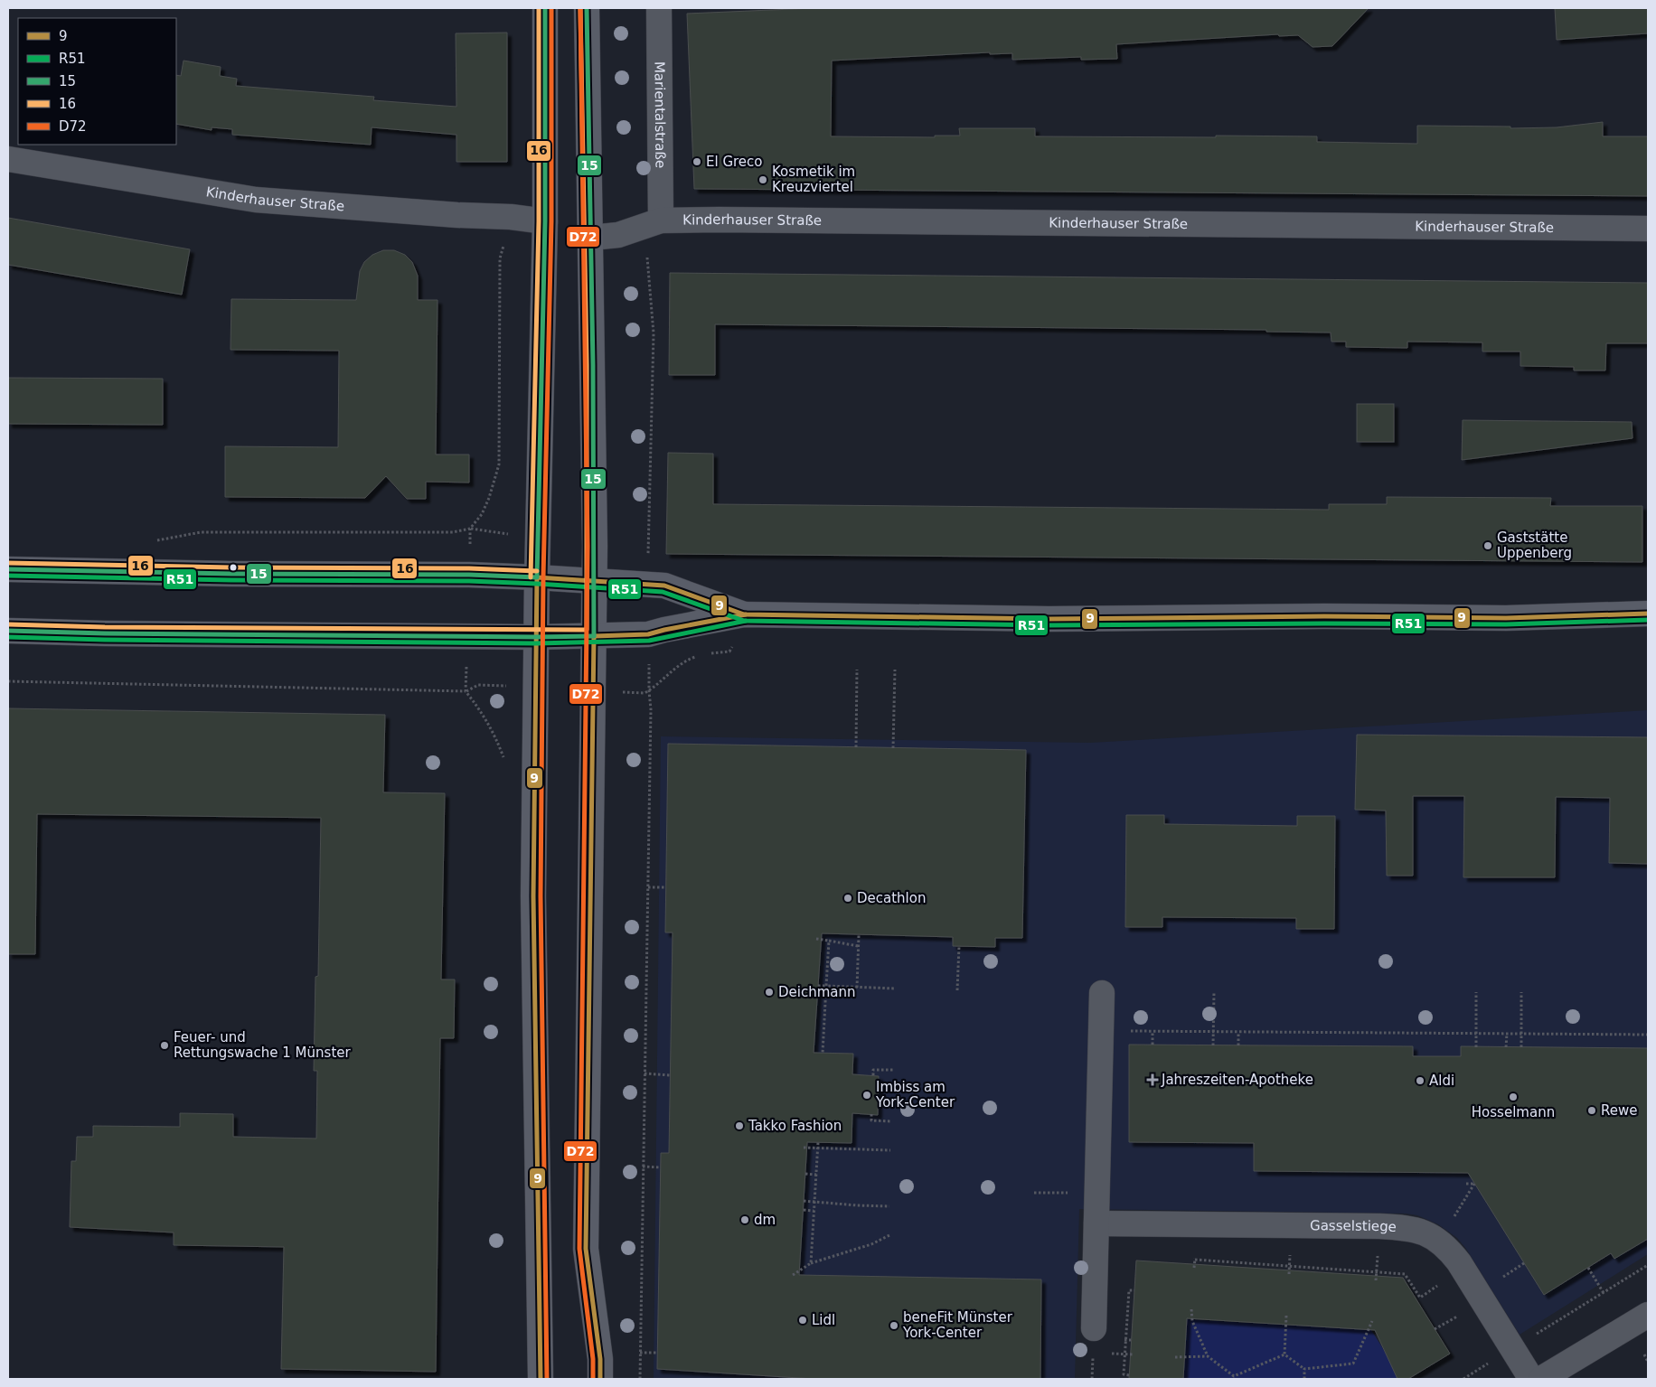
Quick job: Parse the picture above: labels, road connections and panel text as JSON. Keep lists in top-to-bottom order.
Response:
{
  "streets": {
    "street": ["Marientalstraße", "Kinderhauser Straße", "Gasselstiege"]
  },
  "crossings": [
    ["Marientalstraße", "Kinderhauser Straße"]
  ],
  "places": {
    "other": [
      "El Greco",
      "Kosmetik im Kreuzviertel",
      "Gaststätte Uppenberg",
      "Decathlon",
      "Deichmann",
      "Feuer- und Rettungswache 1 Münster",
      "Aldi",
      "Imbiss am York-Center",
      "Hosselmann",
      "Rewe",
      "Takko Fashion",
      "dm",
      "Lidl",
      "beneFit Münster York-Center"
    ],
    "health": ["Jahreszeiten-Apotheke"]
  },
  "lines": [
    "transit line 15",
    "transit line 16",
    "transit line D72",
    "transit line R51",
    "transit line 9"
  ],
  "legend": [
    "9",
    "R51",
    "15",
    "16",
    "D72"
  ]
}
